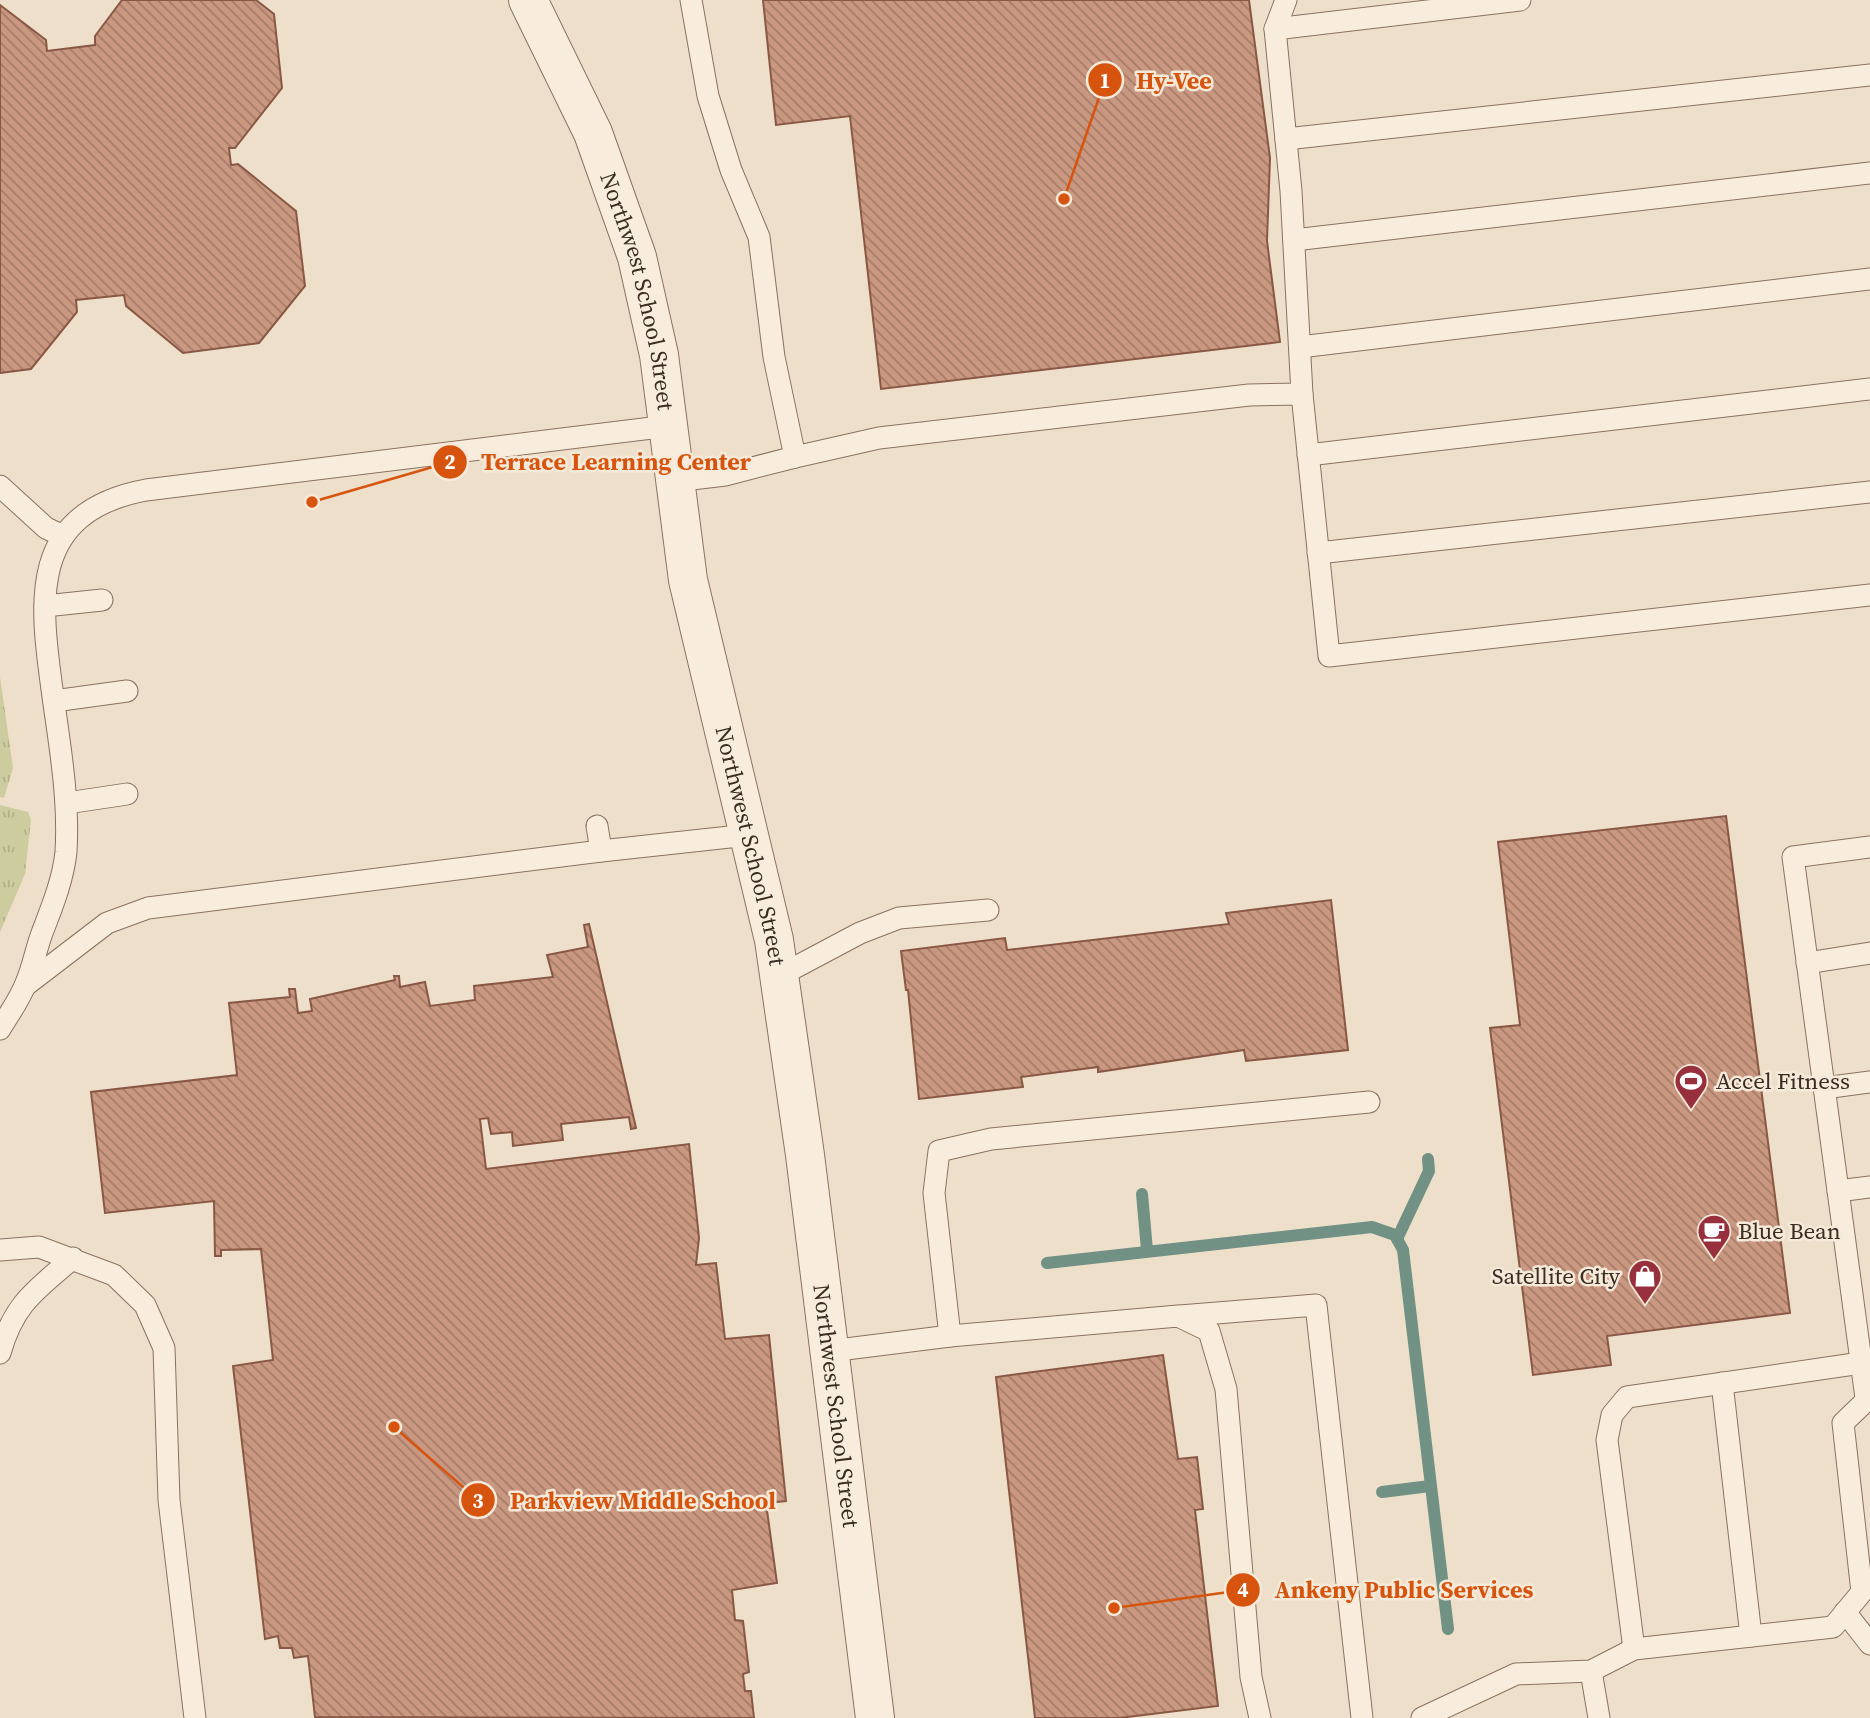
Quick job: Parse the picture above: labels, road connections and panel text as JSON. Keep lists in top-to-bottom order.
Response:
{
  "streets": {
    "street": ["Northwest School Street"]
  },
  "places": {
    "other": [
      "Hy-Vee",
      "Terrace Learning Center",
      "Parkview Middle School",
      "Ankeny Public Services"
    ],
    "sports": ["Accel Fitness"],
    "cafe": ["Blue Bean"],
    "shop": ["Satellite City"]
  }
}
